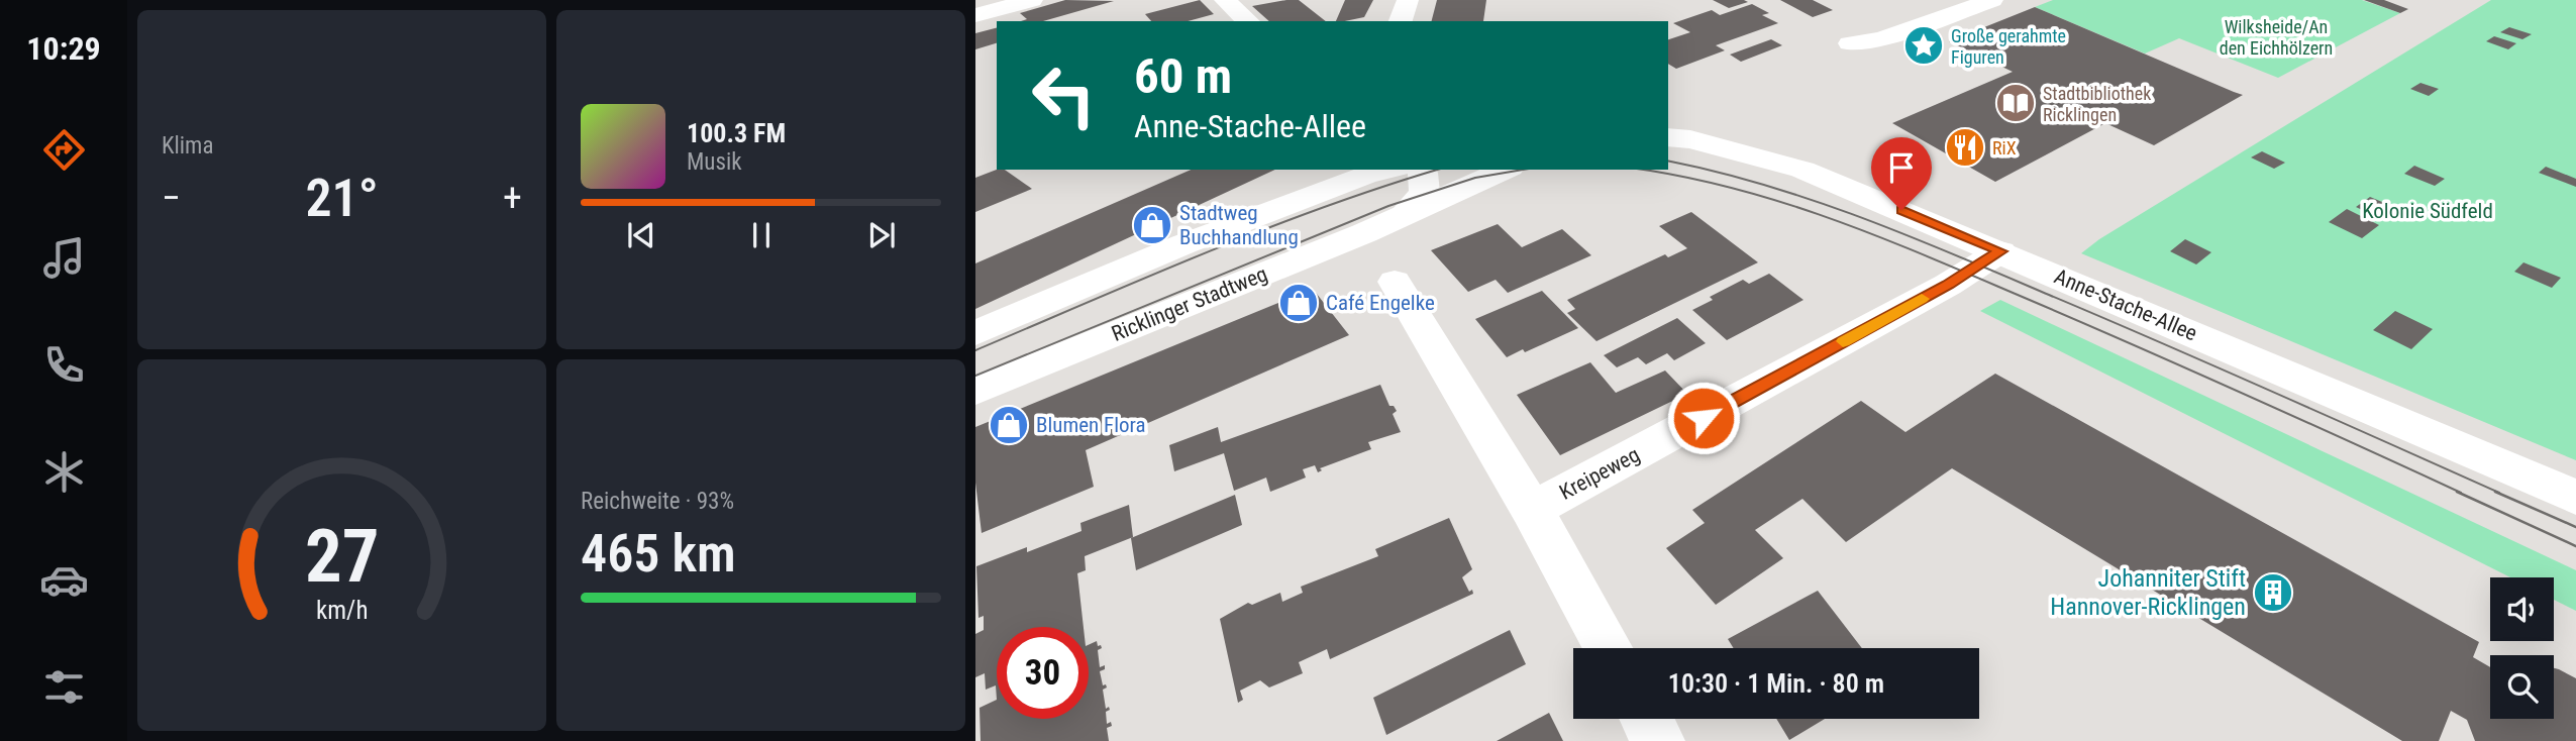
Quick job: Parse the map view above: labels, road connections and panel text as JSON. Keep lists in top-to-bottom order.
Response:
{
  "streets": {
    "street": ["Ricklinger Stadtweg", "Anne-Stache-Allee", "Kreipeweg"]
  },
  "crossings": [
    ["Anne-Stache-Allee", "Kreipeweg"]
  ],
  "parks": ["Wilksheide/An den Eichhölzern", "Kolonie Südfeld"],
  "places": {
    "place": ["Große gerahmte Figuren"],
    "library": ["Stadtbibliothek Ricklingen"],
    "restaurant": ["RiX"],
    "shop": ["Stadtweg Buchhandlung", "Café Engelke", "Blumen Flora"],
    "building": ["Johanniter Stift Hannover-Ricklingen"]
  },
  "page": {
    "tabs": "10:29",
    "tile": [
      "Klima",
      ["Reichweite · 93%", "465 km"]
    ],
    "turn": ["60 m", "Anne-Stache-Allee"],
    "song": ["100.3 FM", "Musik"],
    "heat": ["−", "21°", "+"],
    "limit": "30",
    "trip": "10:30 · 1 Min. · 80 m",
    "gauge": ["27", "km/h"]
  }
}
